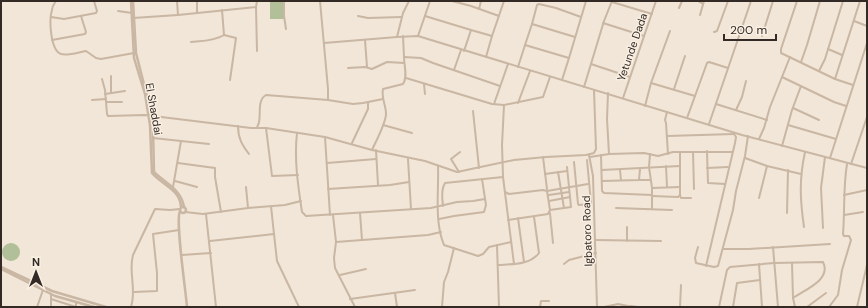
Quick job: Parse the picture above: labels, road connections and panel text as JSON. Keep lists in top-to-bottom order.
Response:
{
  "streets": {
    "street": ["Yetunde Dada", "El Shaddai", "Igbatoro Road"]
  },
  "scale_bar": "200 m",
  "north": "top"
}
